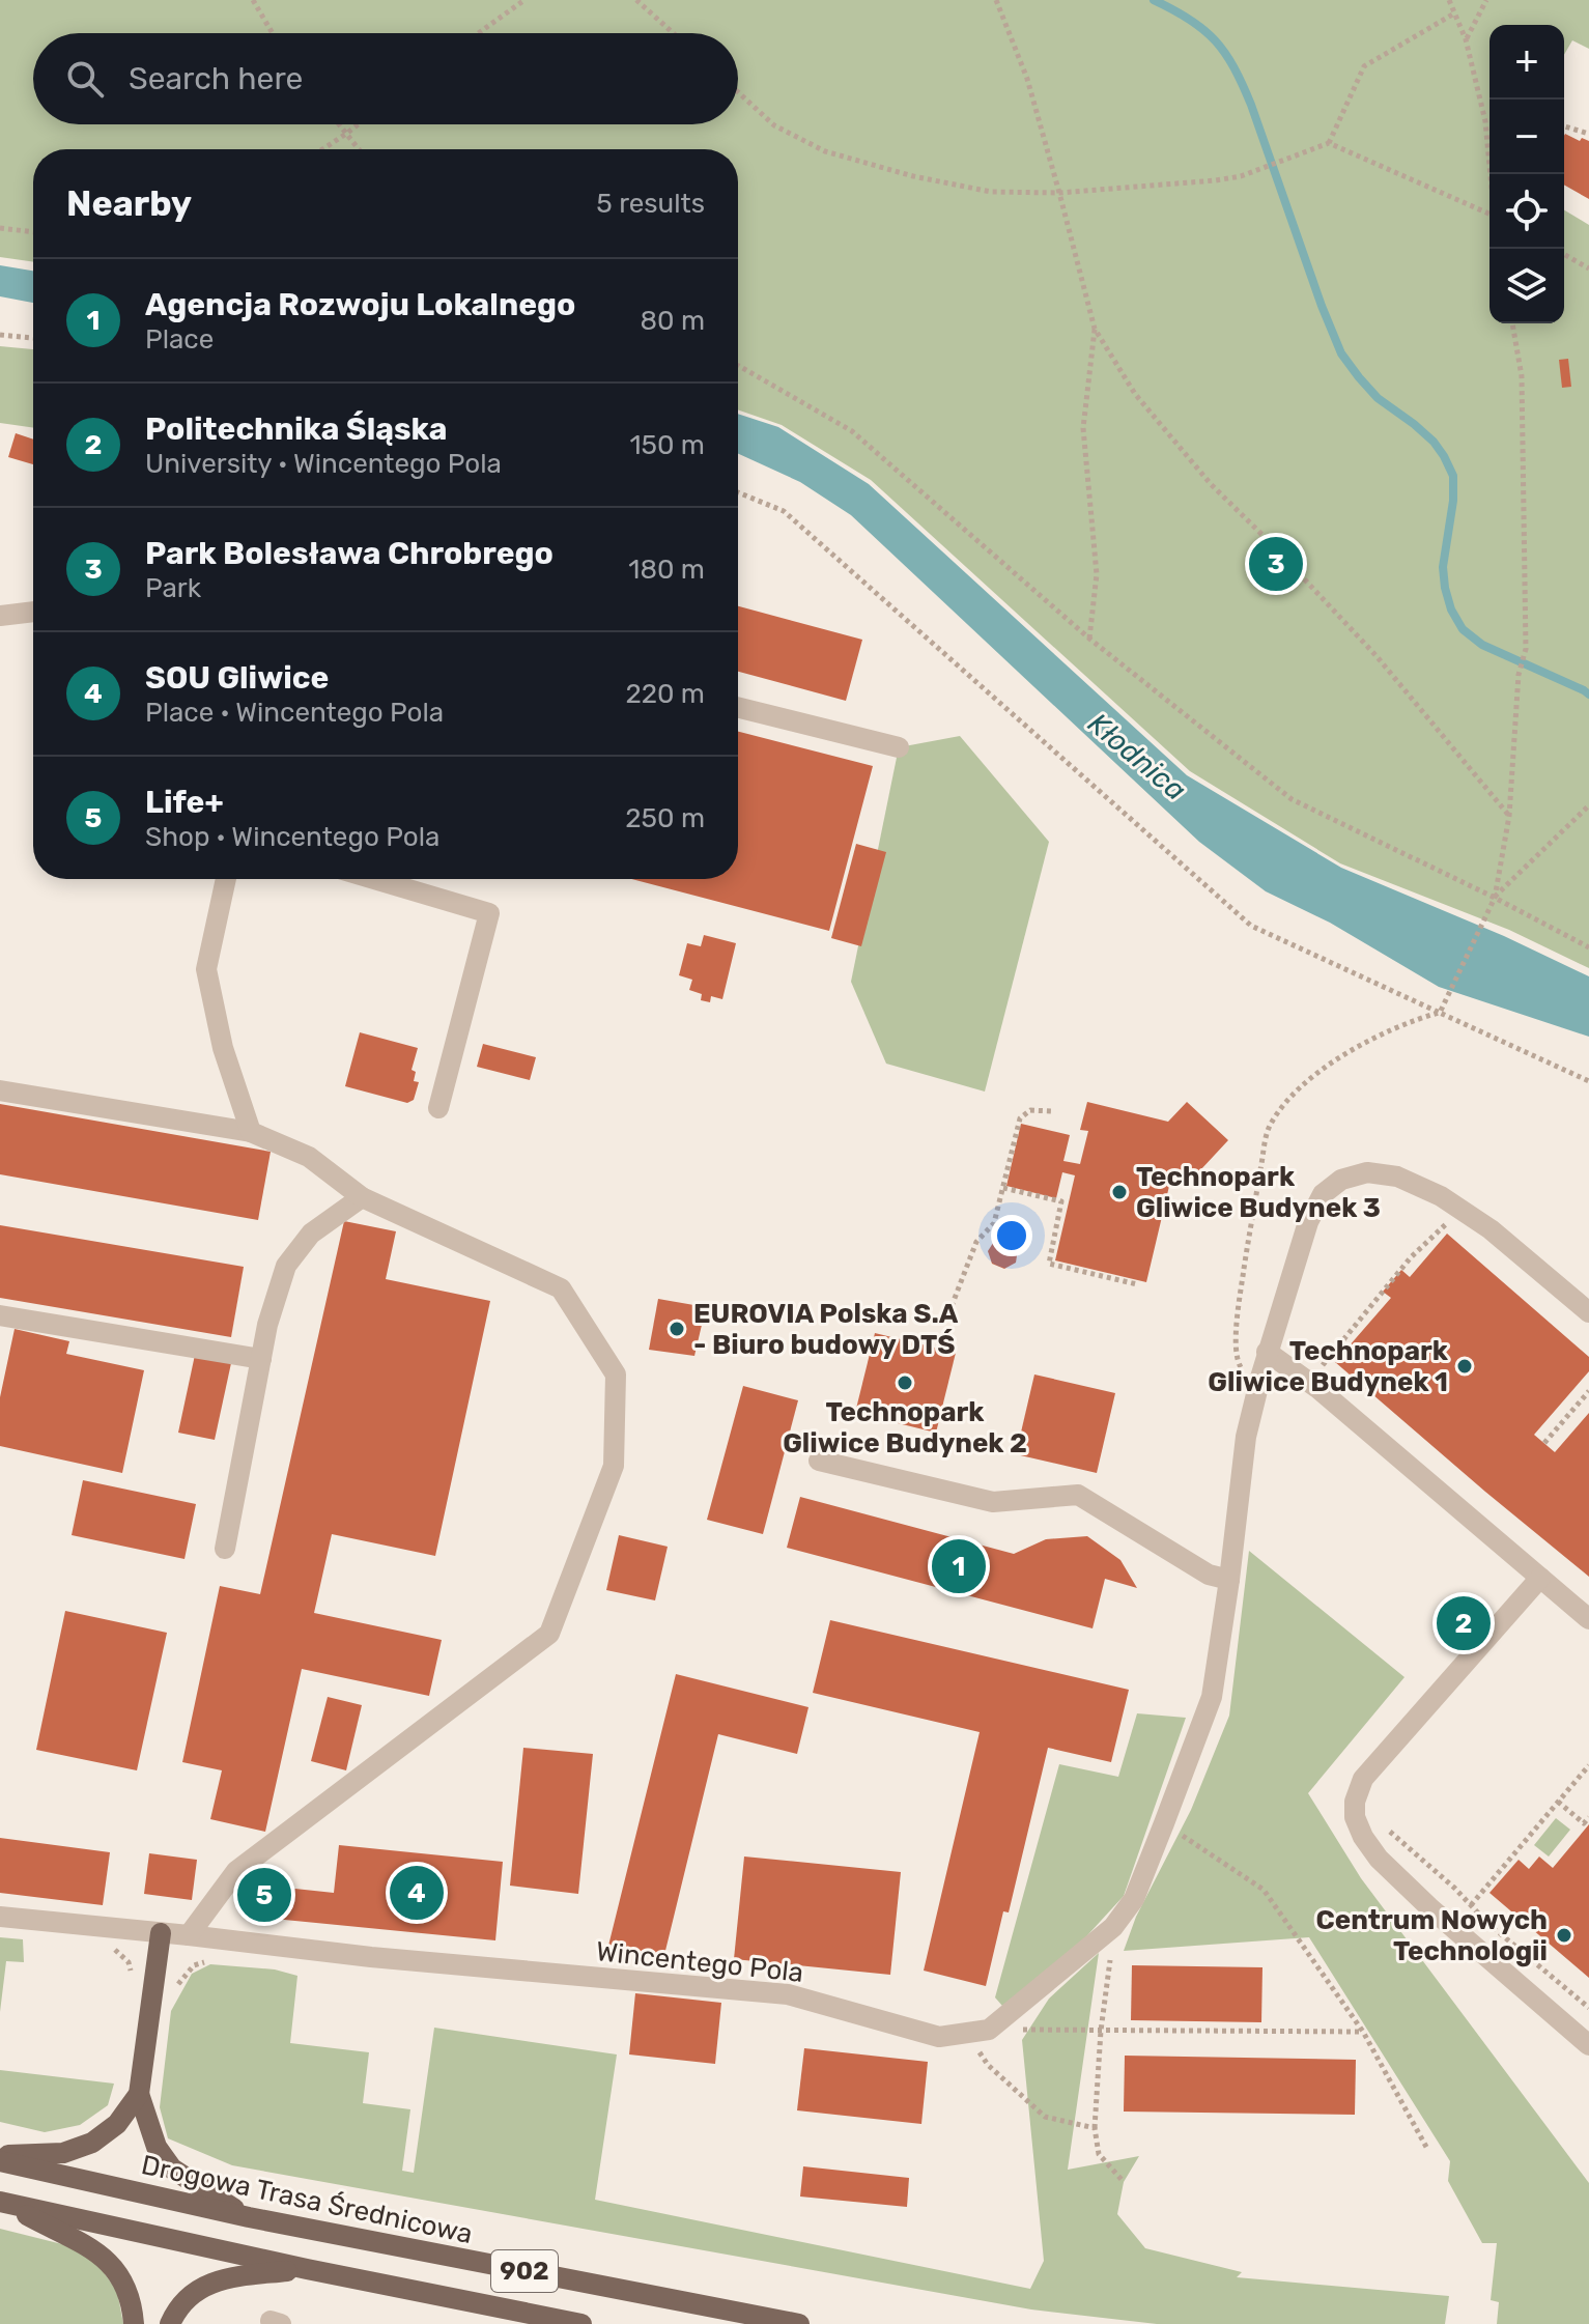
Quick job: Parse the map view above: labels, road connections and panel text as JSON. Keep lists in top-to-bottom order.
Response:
{
  "streets": {
    "main road": ["Drogowa Trasa Średnicowa", "902"],
    "street": ["Wincentego Pola"]
  },
  "water": ["Kłodnica"],
  "places": [
    "Technopark Gliwice Budynek 3",
    "EUROVIA Polska S.A - Biuro budowy DTŚ",
    "Technopark Gliwice Budynek 1",
    "Technopark Gliwice Budynek 2",
    "Centrum Nowych Technologii"
  ],
  "page": {
    "map_buttons": ["+", "−"],
    "search": "Search here",
    "heading": ["Nearby", "5 results"],
    "list": [
      {
        "mark": "1",
        "name": "Agencja Rozwoju Lokalnego",
        "note": "Place",
        "value": "80 m"
      },
      {
        "mark": "2",
        "name": "Politechnika Śląska",
        "note": "University · Wincentego Pola",
        "value": "150 m"
      },
      {
        "mark": "3",
        "name": "Park Bolesława Chrobrego",
        "note": "Park",
        "value": "180 m"
      },
      {
        "mark": "4",
        "name": "SOU Gliwice",
        "note": "Place · Wincentego Pola",
        "value": "220 m"
      },
      {
        "mark": "5",
        "name": "Life+",
        "note": "Shop · Wincentego Pola",
        "value": "250 m"
      }
    ],
    "pins": [
      "3",
      "1",
      "2",
      "4",
      "5"
    ]
  }
}
